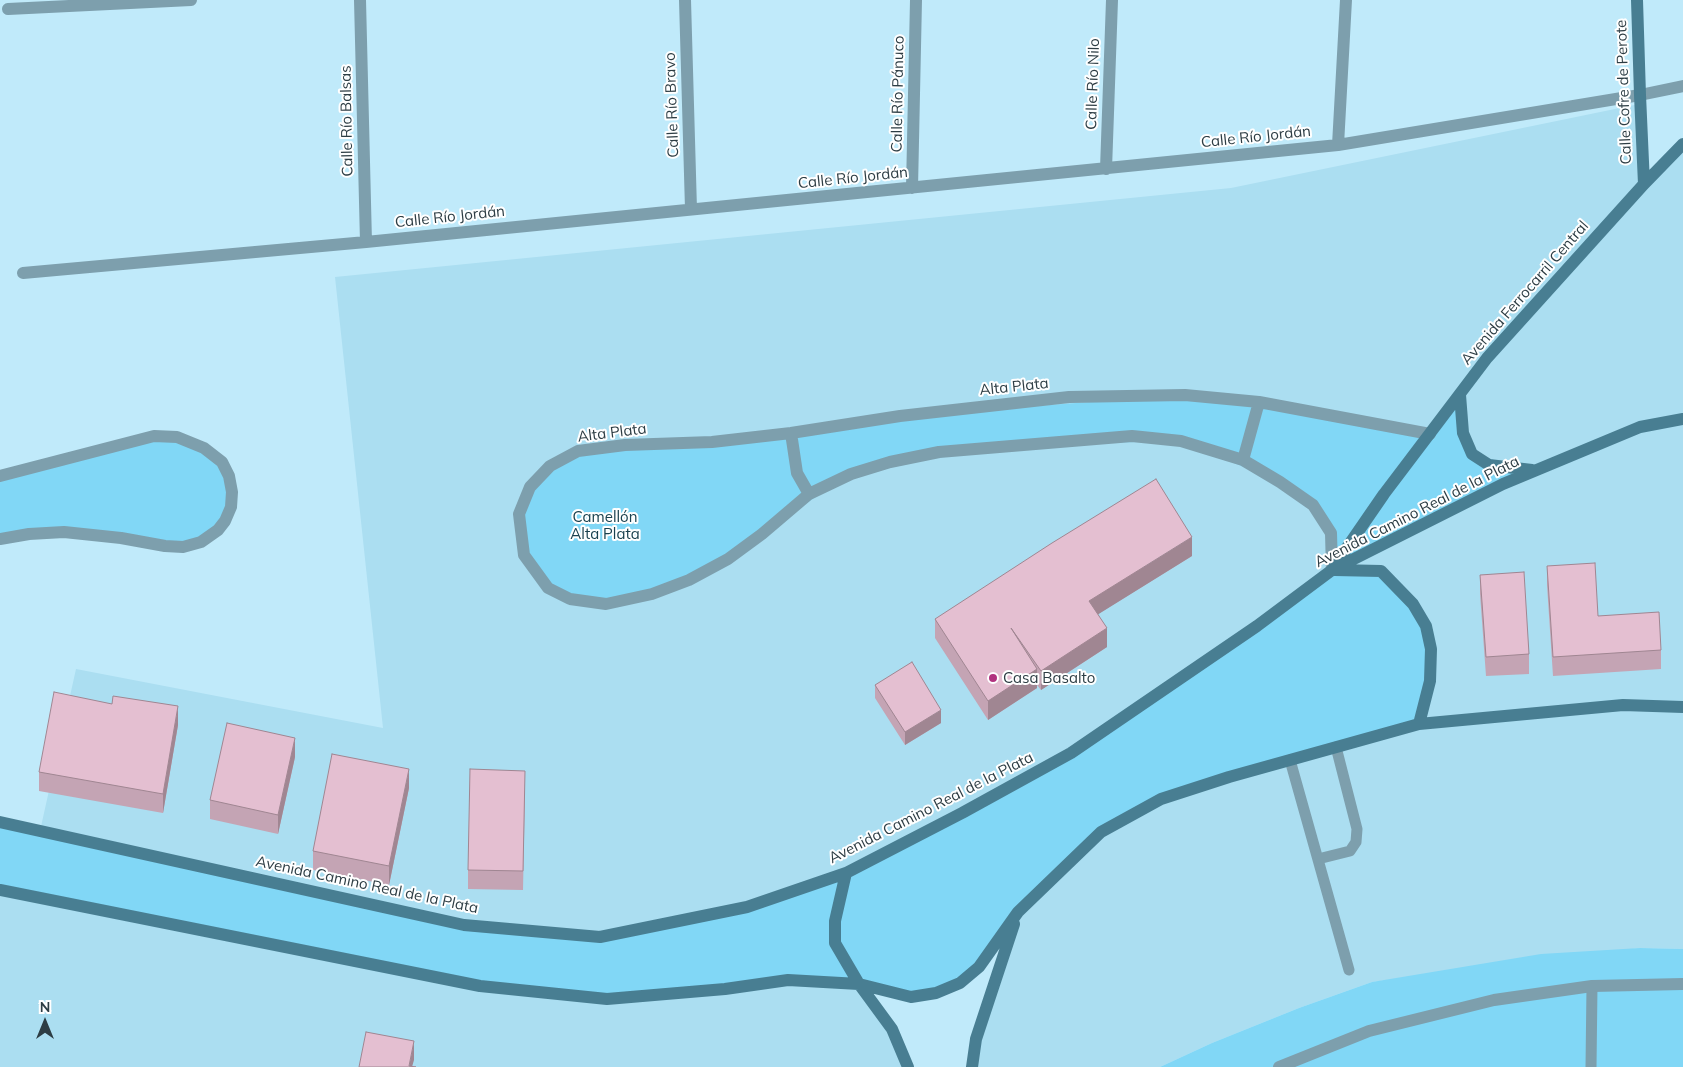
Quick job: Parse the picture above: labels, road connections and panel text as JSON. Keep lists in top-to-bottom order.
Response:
{
  "streets": {
    "main road": ["Calle Cofre de Perote", "Avenida Ferrocarril Central", "Avenida Camino Real de la Plata"],
    "street": [
      "Calle Río Nilo",
      "Calle Río Pánuco",
      "Calle Río Bravo",
      "Calle Río Balsas",
      "Calle Río Jordán",
      "Alta Plata"
    ]
  },
  "crossings": [
    ["Calle Río Nilo", "Calle Río Jordán"],
    ["Calle Cofre de Perote", "Calle Río Jordán"],
    ["Calle Cofre de Perote", "Avenida Ferrocarril Central"],
    ["Calle Río Pánuco", "Calle Río Jordán"],
    ["Calle Río Bravo", "Calle Río Jordán"],
    ["Calle Río Balsas", "Calle Río Jordán"],
    ["Avenida Ferrocarril Central", "Alta Plata"],
    ["Avenida Ferrocarril Central", "Avenida Camino Real de la Plata"],
    ["Alta Plata", "Avenida Camino Real de la Plata"]
  ],
  "parks": ["Camellón Alta Plata"],
  "places": ["Casa Basalto"],
  "north": "top"
}
